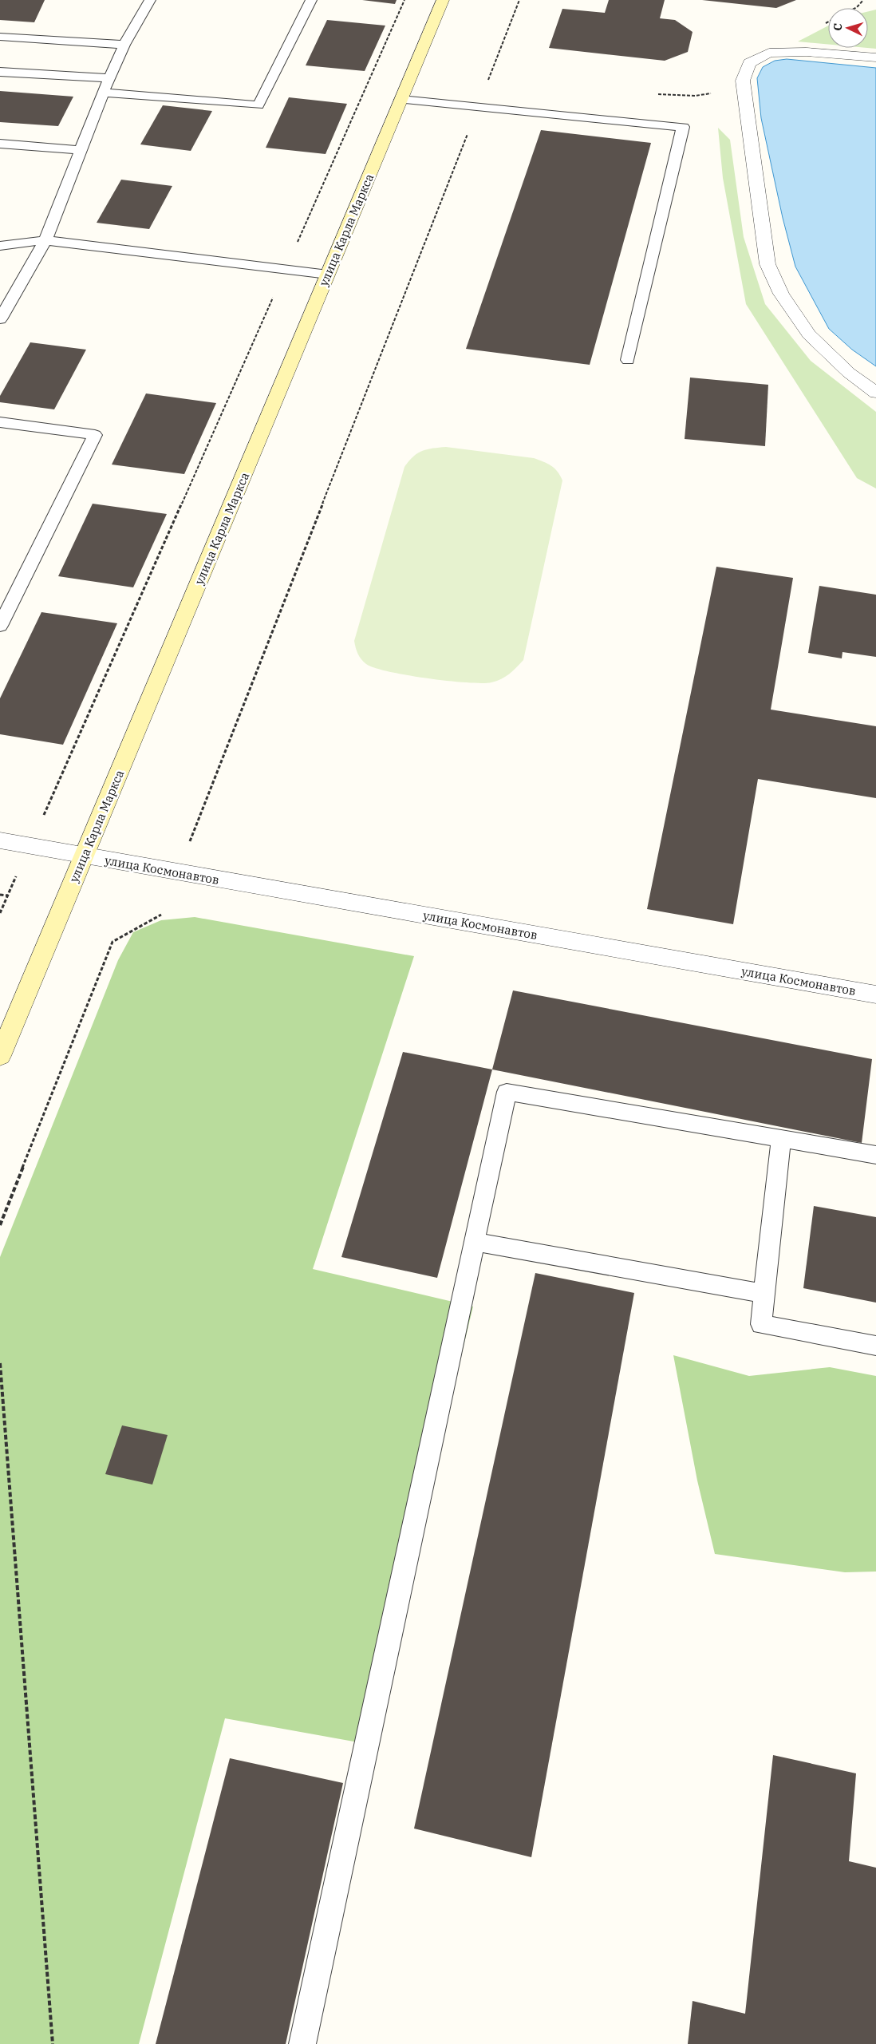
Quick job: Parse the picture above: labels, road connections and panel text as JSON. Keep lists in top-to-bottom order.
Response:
{
  "streets": {
    "street": ["улица Карла Маркса", "улица Космонавтов"]
  },
  "crossings": [
    ["улица Карла Маркса", "улица Космонавтов"]
  ],
  "north": "left"
}
